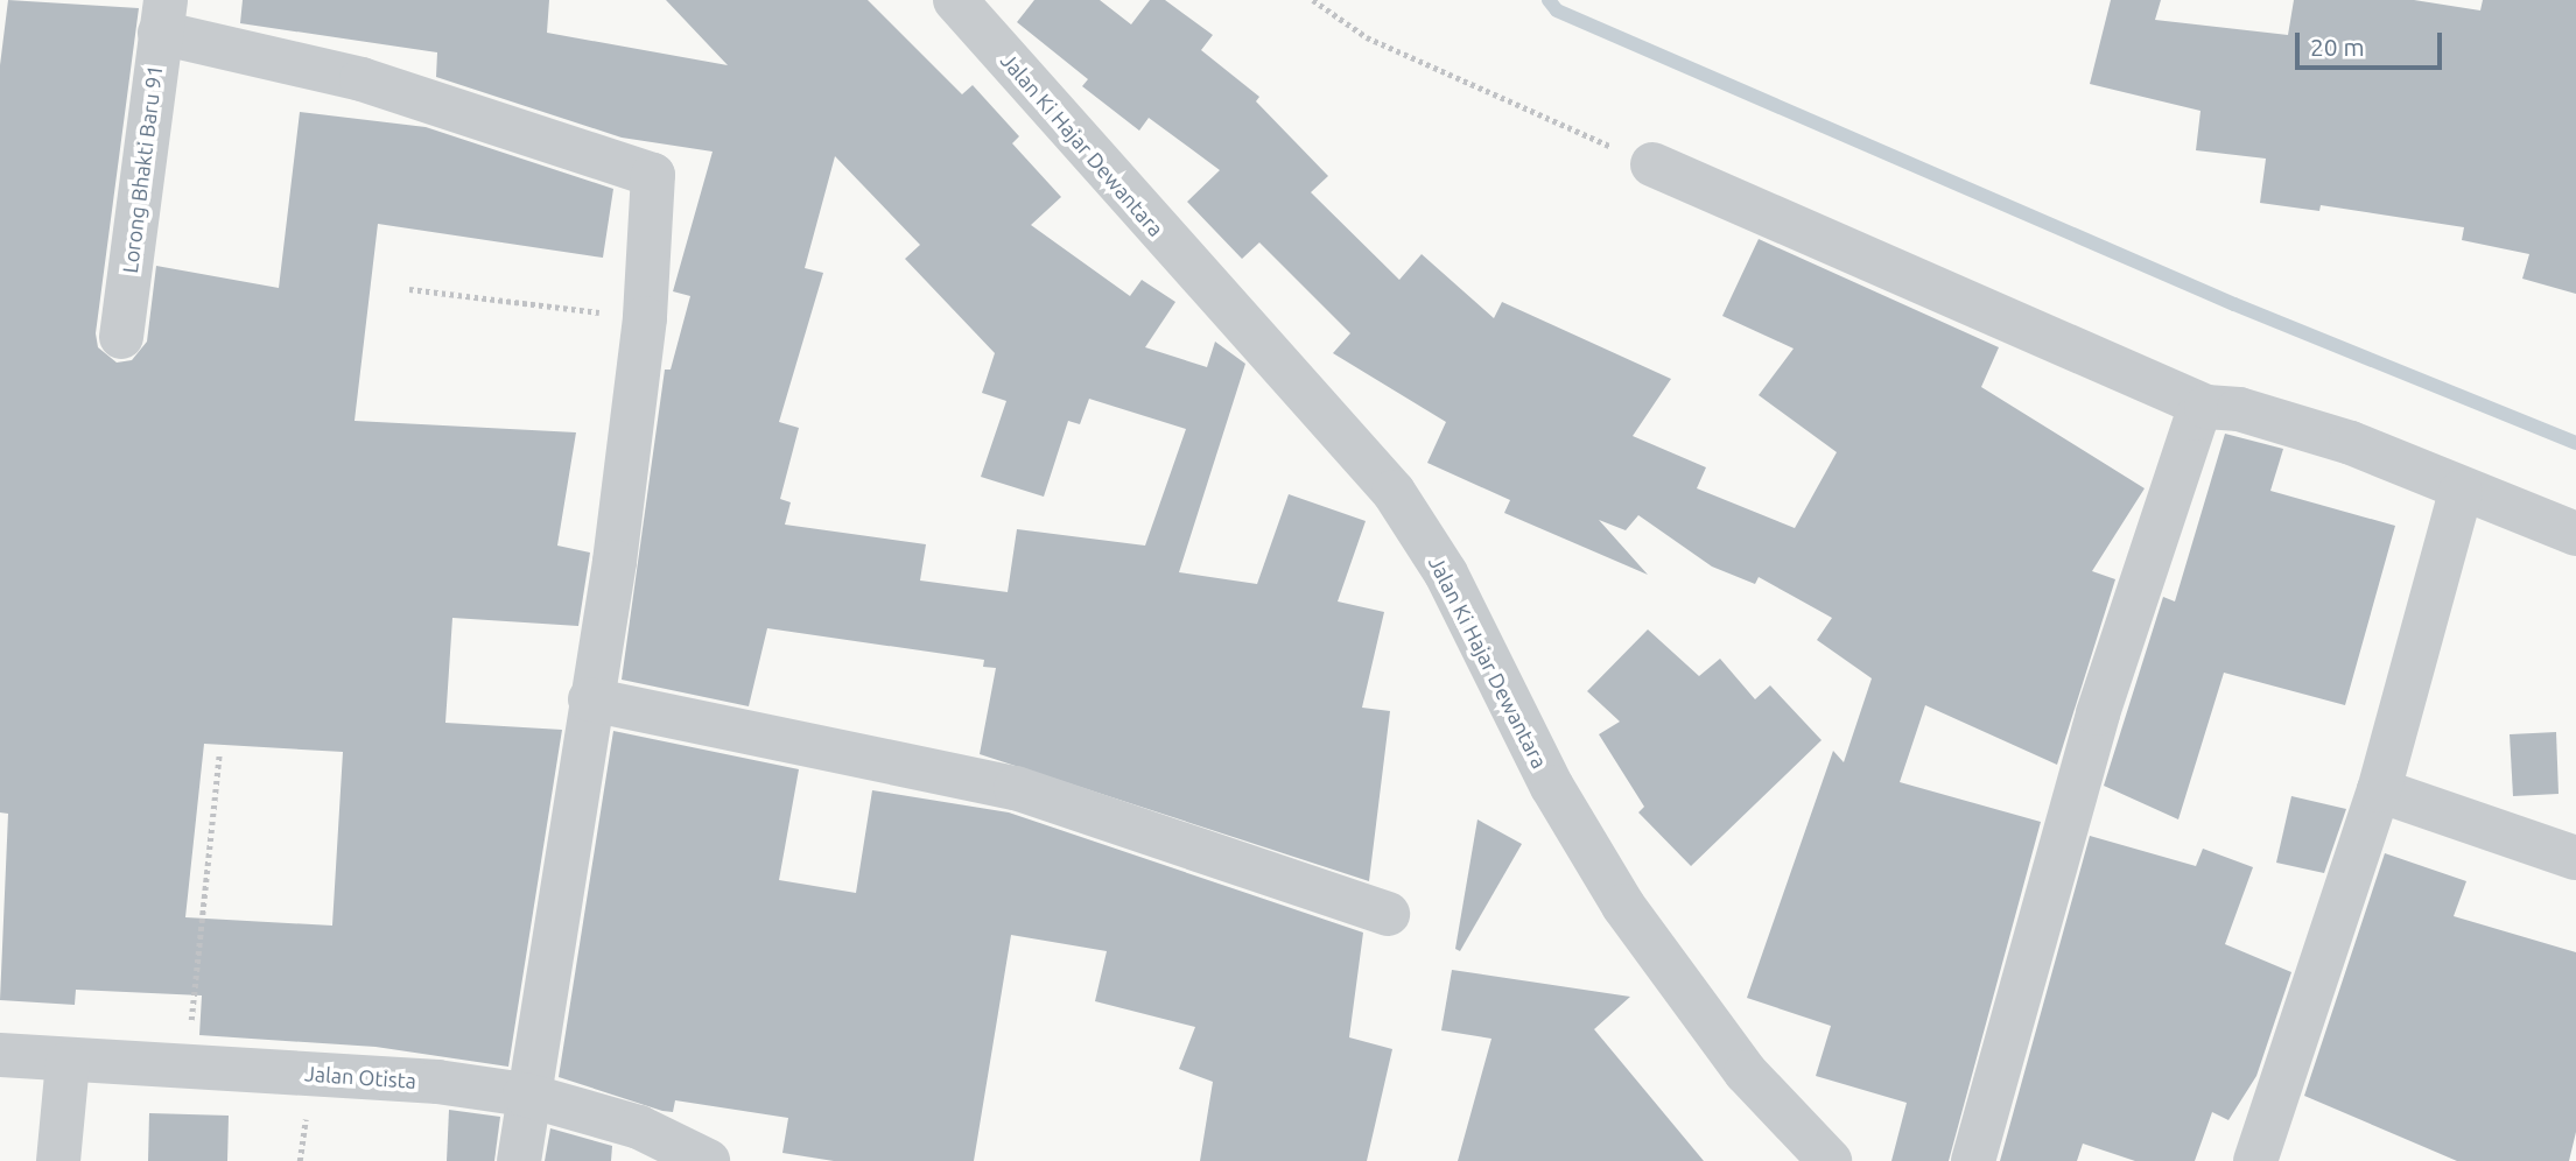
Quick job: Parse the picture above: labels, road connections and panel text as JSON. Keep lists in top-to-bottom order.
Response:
{
  "streets": {
    "street": ["Jalan Ki Hajar Dewantara", "Lorong Bhakti Baru 91", "Jalan Otista"]
  },
  "scale_bar": "20 m"
}
